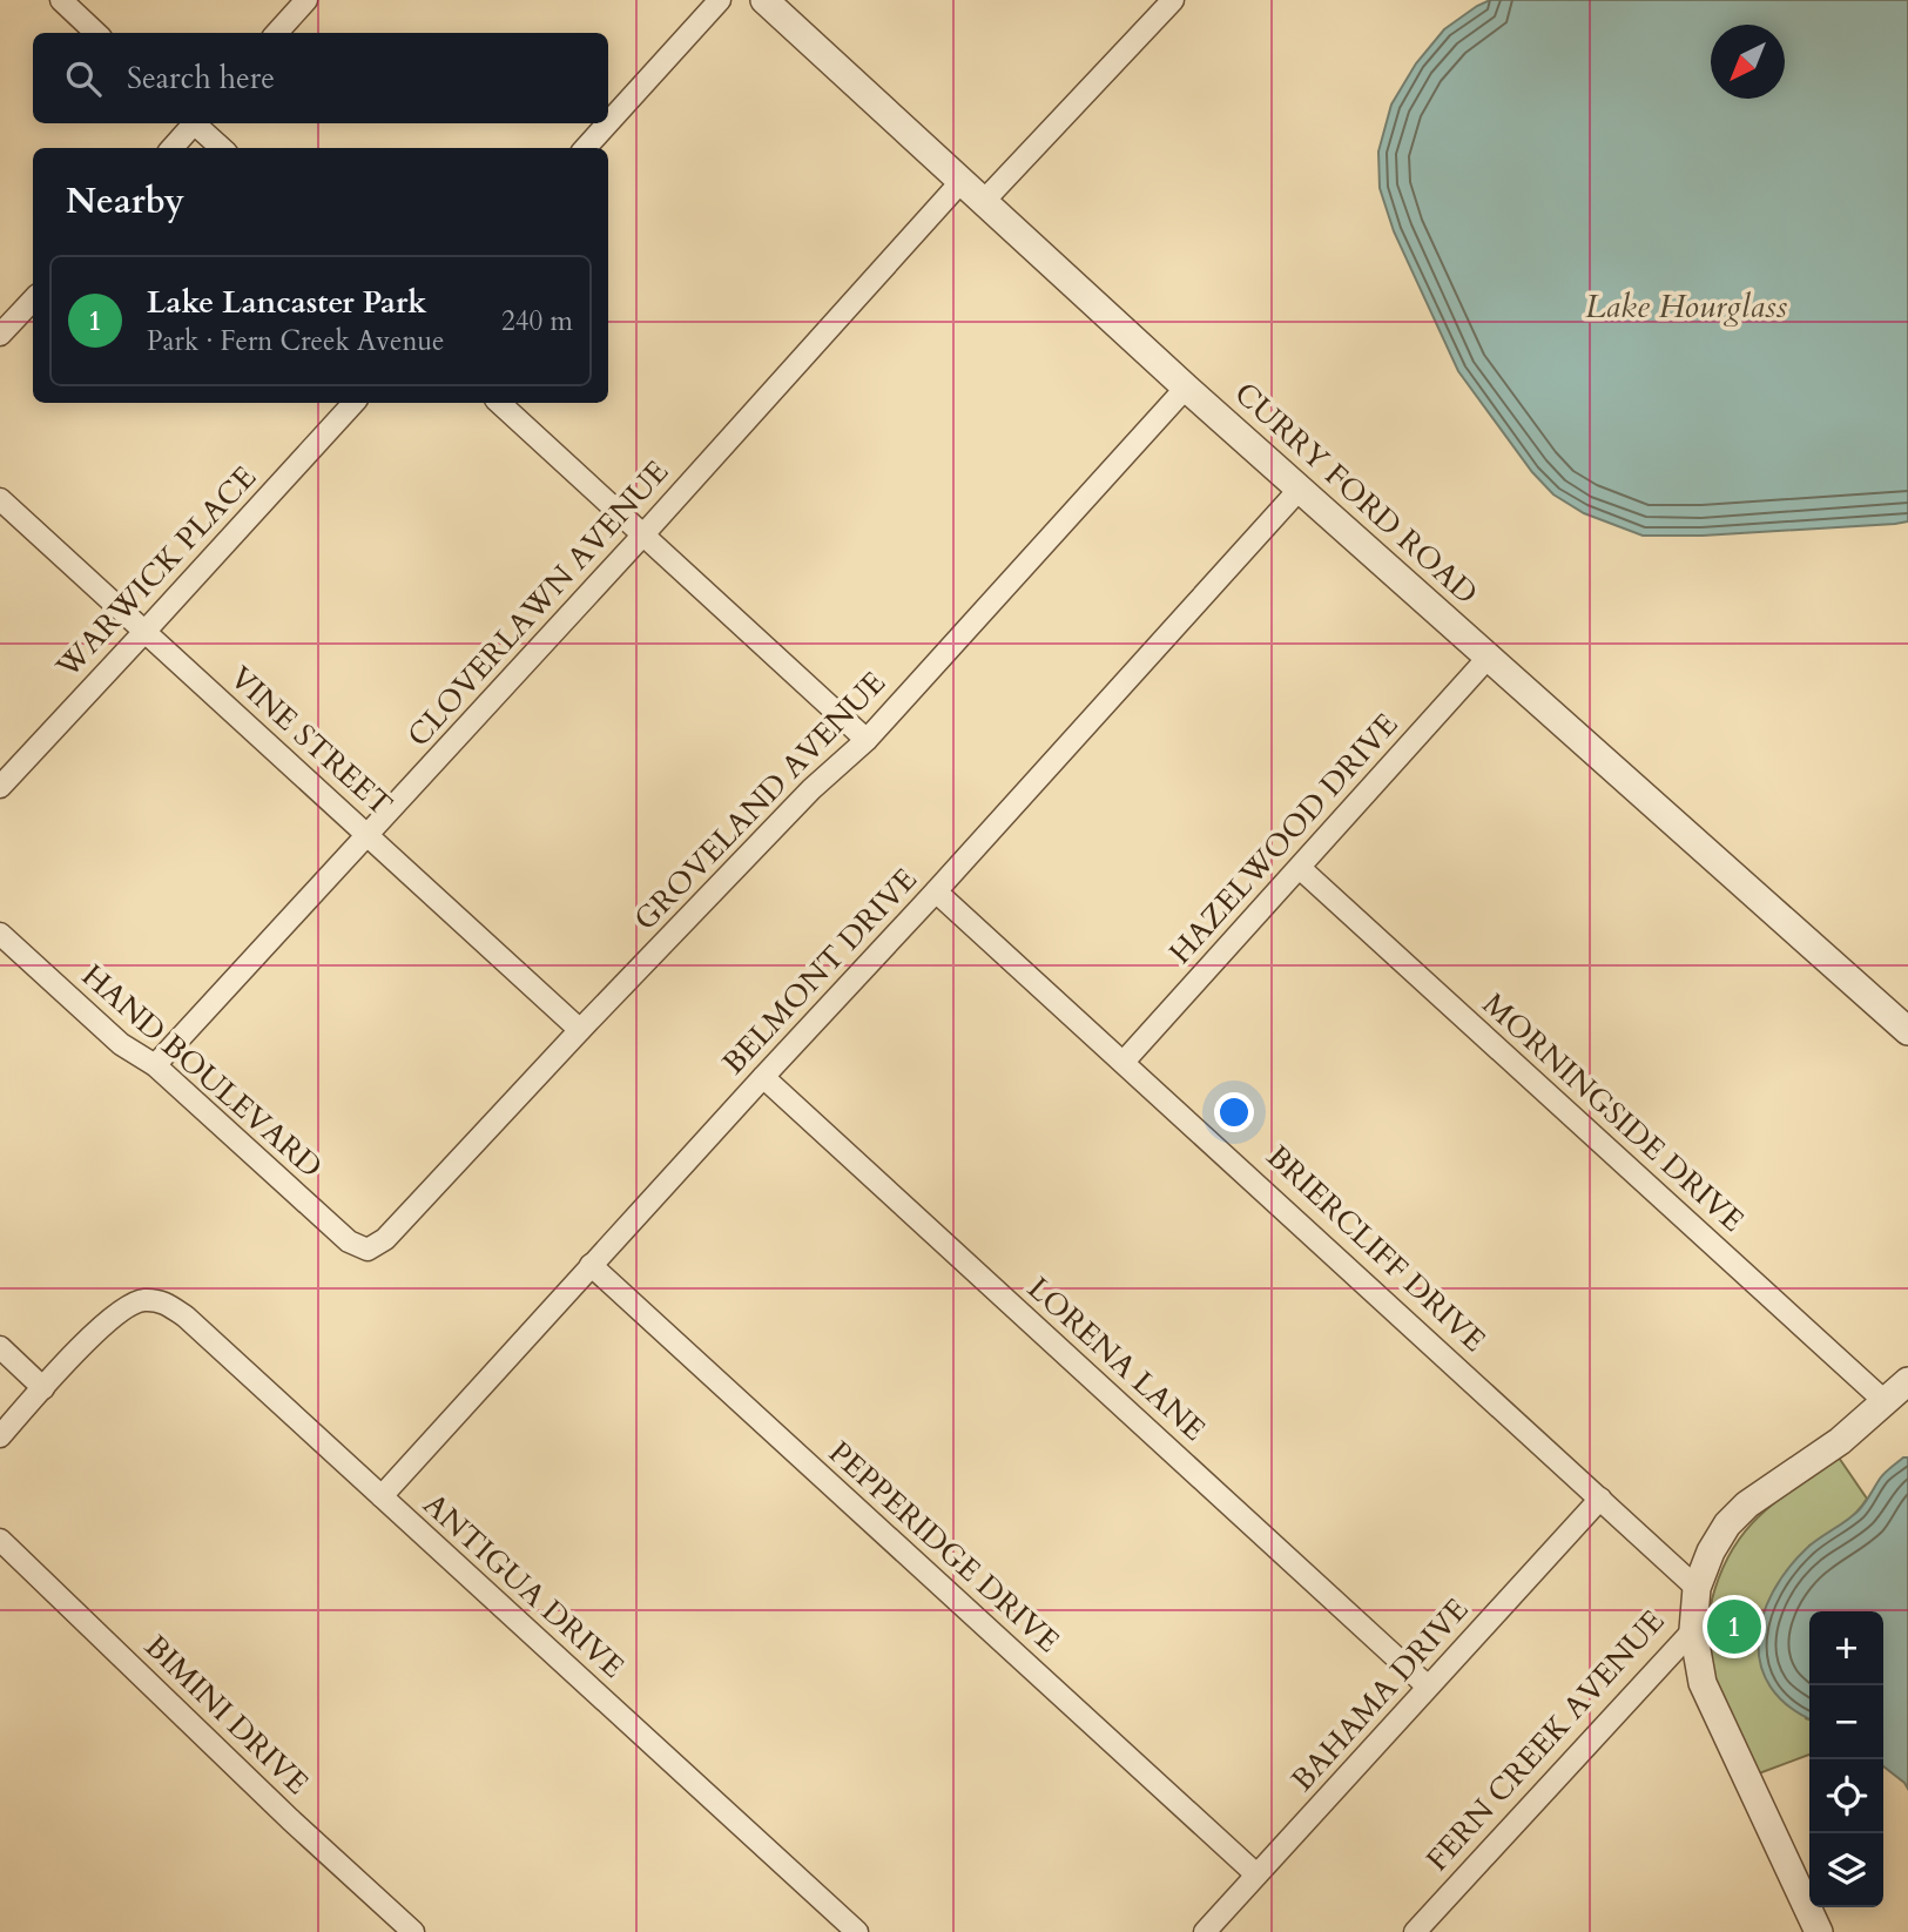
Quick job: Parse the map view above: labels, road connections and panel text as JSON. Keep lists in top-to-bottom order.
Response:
{
  "streets": {
    "street": [
      "CURRY FORD ROAD",
      "WARWICK PLACE",
      "CLOVERLAWN AVENUE",
      "VINE STREET",
      "GROVELAND AVENUE",
      "HAZELWOOD DRIVE",
      "BELMONT DRIVE",
      "HAND BOULEVARD",
      "MORNINGSIDE DRIVE",
      "BRIERCLIFF DRIVE",
      "LORENA LANE",
      "PEPPERIDGE DRIVE",
      "ANTIGUA DRIVE",
      "BAHAMA DRIVE",
      "BIMINI DRIVE",
      "FERN CREEK AVENUE"
    ]
  },
  "crossings": [
    ["CURRY FORD ROAD", "CLOVERLAWN AVENUE"],
    ["CURRY FORD ROAD", "GROVELAND AVENUE"],
    ["CURRY FORD ROAD", "HAZELWOOD DRIVE"],
    ["CURRY FORD ROAD", "BELMONT DRIVE"],
    ["WARWICK PLACE", "VINE STREET"],
    ["CLOVERLAWN AVENUE", "VINE STREET"],
    ["CLOVERLAWN AVENUE", "HAND BOULEVARD"],
    ["VINE STREET", "GROVELAND AVENUE"],
    ["GROVELAND AVENUE", "HAND BOULEVARD"],
    ["HAZELWOOD DRIVE", "MORNINGSIDE DRIVE"],
    ["HAZELWOOD DRIVE", "BRIERCLIFF DRIVE"],
    ["BELMONT DRIVE", "BRIERCLIFF DRIVE"],
    ["BELMONT DRIVE", "LORENA LANE"],
    ["BELMONT DRIVE", "PEPPERIDGE DRIVE"],
    ["BELMONT DRIVE", "ANTIGUA DRIVE"],
    ["MORNINGSIDE DRIVE", "FERN CREEK AVENUE"],
    ["BRIERCLIFF DRIVE", "BAHAMA DRIVE"],
    ["BRIERCLIFF DRIVE", "FERN CREEK AVENUE"],
    ["LORENA LANE", "BAHAMA DRIVE"],
    ["PEPPERIDGE DRIVE", "BAHAMA DRIVE"]
  ],
  "water": ["Lake Hourglass"],
  "north": "bottom left",
  "page": {
    "search": "Search here",
    "heading": "Nearby",
    "list": [
      {
        "mark": "1",
        "name": "Lake Lancaster Park",
        "note": "Park · Fern Creek Avenue",
        "value": "240 m"
      }
    ],
    "pins": "1",
    "map_buttons": ["+", "−"]
  }
}
